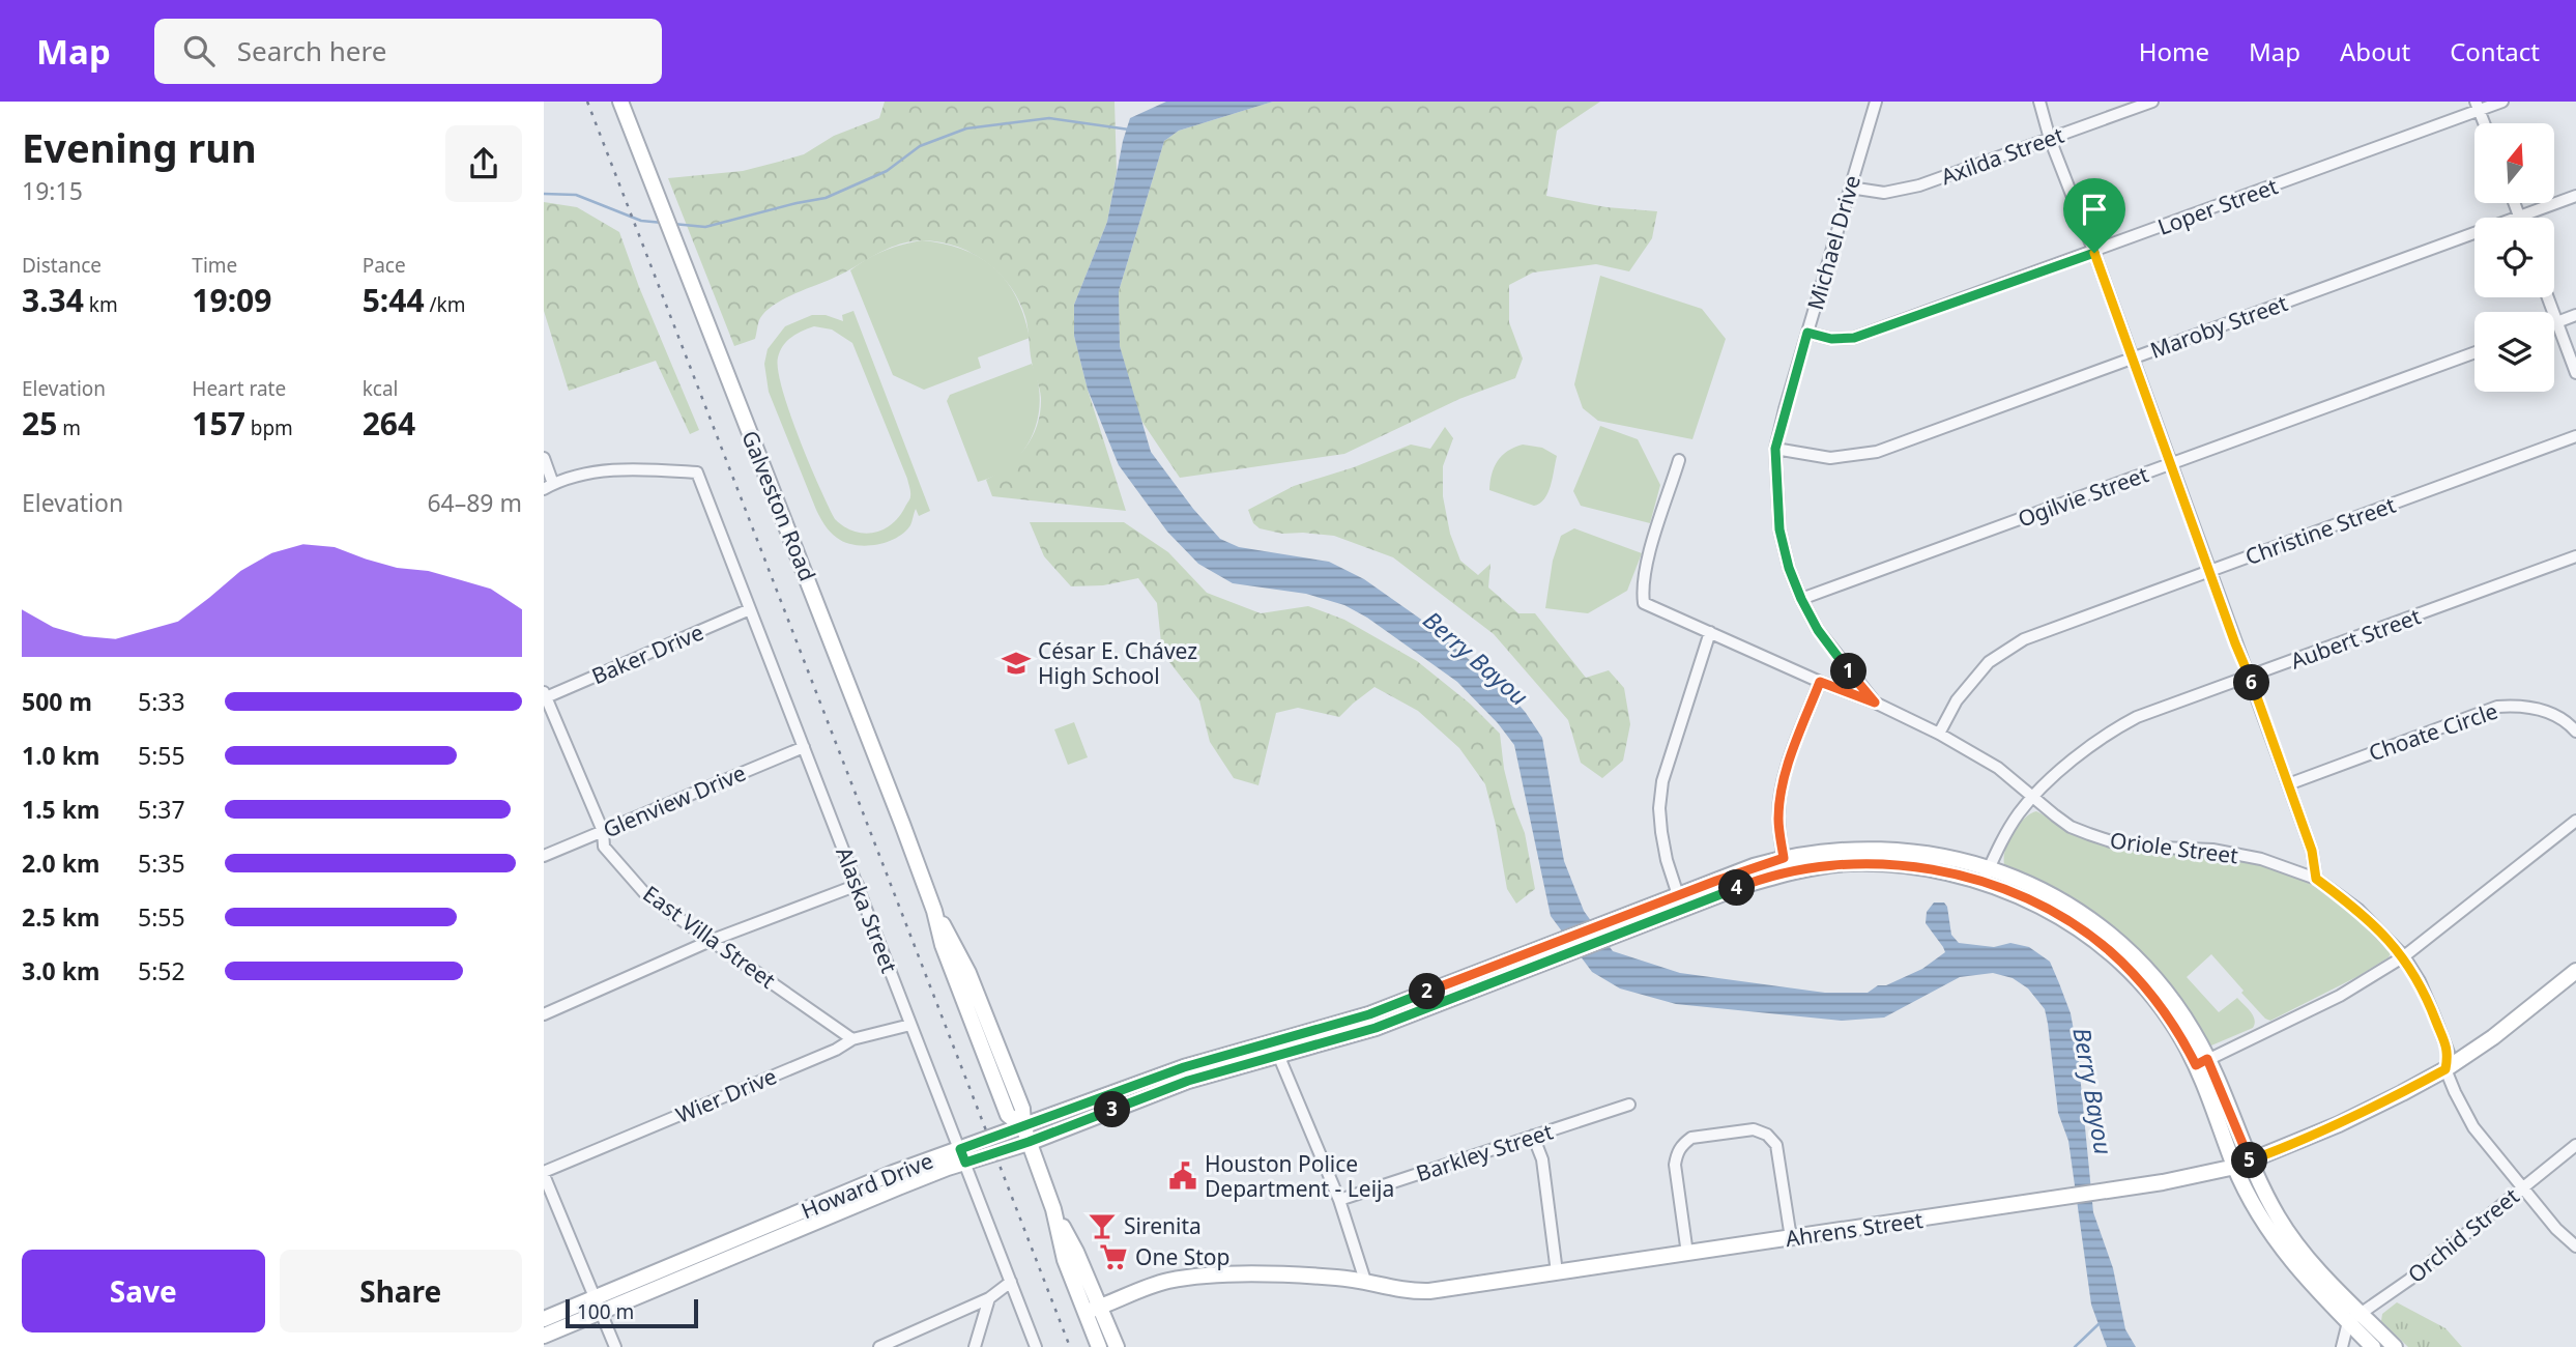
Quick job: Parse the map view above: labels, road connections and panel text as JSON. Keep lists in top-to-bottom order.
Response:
{
  "streets": {
    "main road": ["Galveston Road", "Howard Drive", "Ahrens Street"],
    "street": [
      "Axilda Street",
      "Loper Street",
      "Michael Drive",
      "Maroby Street",
      "Ogilvie Street",
      "Christine Street",
      "Aubert Street",
      "Baker Drive",
      "Choate Circle",
      "Glenview Drive",
      "Oriole Street",
      "Alaska Street",
      "East Villa Street",
      "Wier Drive",
      "Barkley Street",
      "Orchid Street"
    ]
  },
  "crossings": [
    ["Axilda Street", "Michael Drive"],
    ["Loper Street", "Michael Drive"],
    ["Michael Drive", "Maroby Street"],
    ["Michael Drive", "Ogilvie Street"],
    ["Michael Drive", "Oriole Street"],
    ["Galveston Road", "Howard Drive"],
    ["Galveston Road", "Ahrens Street"],
    ["Christine Street", "Oriole Street"],
    ["Aubert Street", "Oriole Street"],
    ["Aubert Street", "Howard Drive"],
    ["Baker Drive", "Alaska Street"],
    ["Baker Drive", "East Villa Street"],
    ["Glenview Drive", "Alaska Street"],
    ["Glenview Drive", "East Villa Street"],
    ["Oriole Street", "Ahrens Street"],
    ["Oriole Street", "Orchid Street"],
    ["Alaska Street", "Wier Drive"],
    ["Alaska Street", "Howard Drive"],
    ["East Villa Street", "Wier Drive"],
    ["Howard Drive", "Ahrens Street"],
    ["Howard Drive", "Orchid Street"]
  ],
  "water": ["Berry Bayou"],
  "places": {
    "school or university": ["César E. Chávez High School"],
    "public building": ["Houston Police Department - Leija"],
    "bar": ["Sirenita"],
    "supermarket": ["One Stop"]
  },
  "scale_bar": "100 m",
  "north": "top",
  "page": {
    "header": "Map",
    "search": "Search here",
    "nav": [
      "Home",
      "Map",
      "About",
      "Contact"
    ],
    "heading": ["Evening run", "19:15"],
    "stats": [
      ["Distance", "3.34 km"],
      ["Time", "19:09"],
      ["Pace", "5:44 /km"],
      ["Elevation", "25 m"],
      ["Heart rate", "157 bpm"],
      ["kcal", "264"]
    ],
    "chart": ["Elevation", "64–89 m"],
    "pins": [
      "1",
      "6",
      "4",
      "2",
      "3",
      "5"
    ],
    "list": [
      {
        "name": "500 m",
        "note": "5:33"
      },
      {
        "name": "1.0 km",
        "note": "5:55"
      },
      {
        "name": "1.5 km",
        "note": "5:37"
      },
      {
        "name": "2.0 km",
        "note": "5:35"
      },
      {
        "name": "2.5 km",
        "note": "5:55"
      },
      {
        "name": "3.0 km",
        "note": "5:52"
      }
    ],
    "buttons": ["Save", "Share"],
    "scale": "100 m"
  }
}
